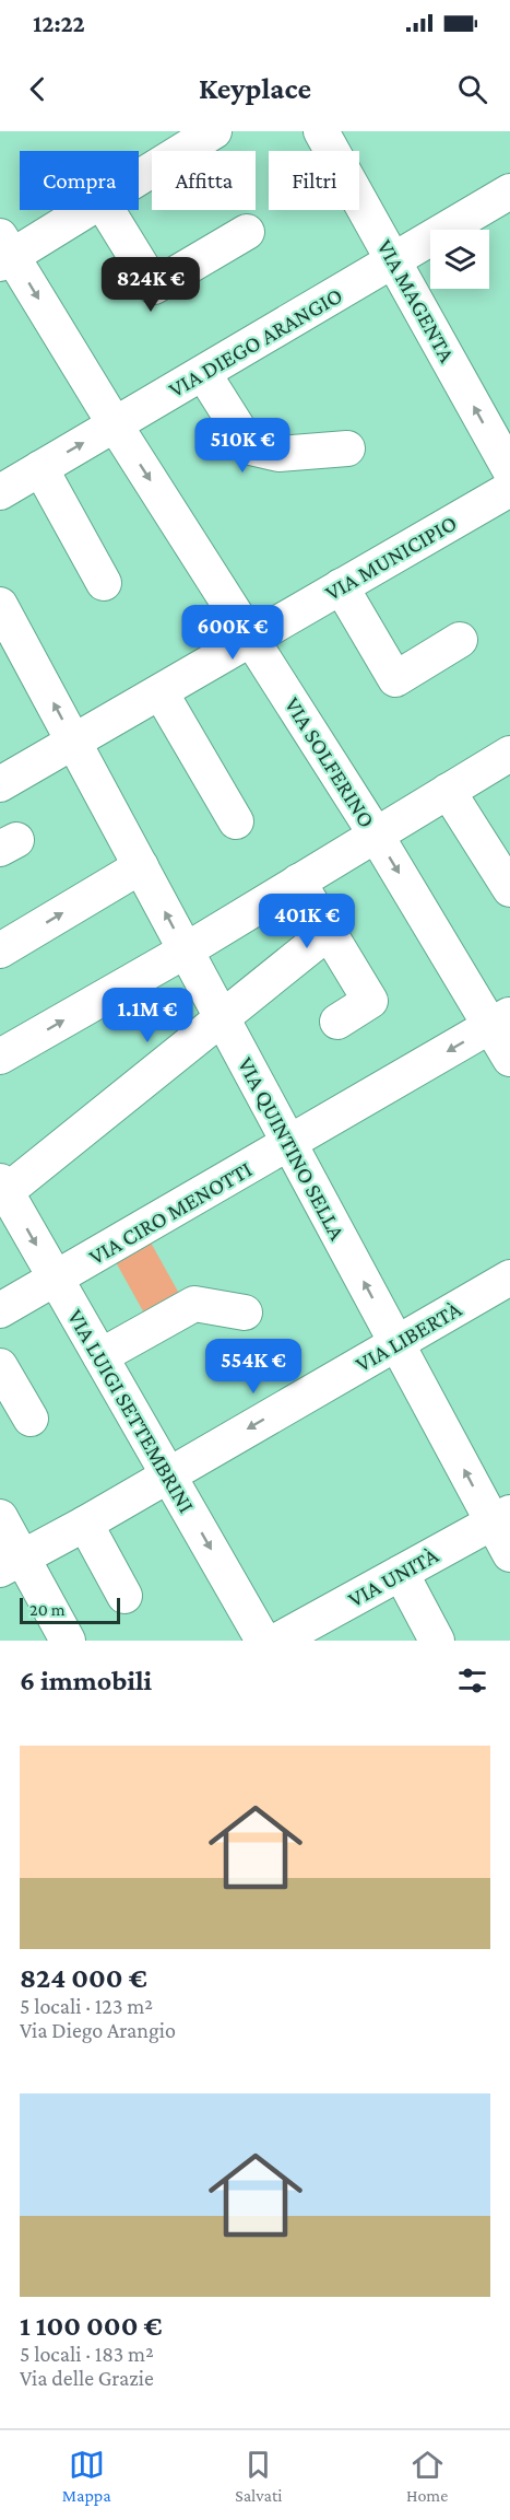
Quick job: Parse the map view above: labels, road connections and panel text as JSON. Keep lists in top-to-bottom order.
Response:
{
  "streets": {
    "street": [
      "VIA MAGENTA",
      "VIA DIEGO ARANGIO",
      "VIA MUNICIPIO",
      "VIA SOLFERINO",
      "VIA QUINTINO SELLA",
      "VIA CIRO MENOTTI",
      "VIA LIBERTÀ",
      "VIA LUIGI SETTEMBRINI",
      "VIA UNITÀ"
    ]
  },
  "crossings": [
    ["VIA MAGENTA", "VIA DIEGO ARANGIO"],
    ["VIA DIEGO ARANGIO", "VIA SOLFERINO"],
    ["VIA MUNICIPIO", "VIA SOLFERINO"],
    ["VIA MUNICIPIO", "VIA QUINTINO SELLA"],
    ["VIA SOLFERINO", "VIA CIRO MENOTTI"],
    ["VIA QUINTINO SELLA", "VIA CIRO MENOTTI"],
    ["VIA QUINTINO SELLA", "VIA LIBERTÀ"],
    ["VIA QUINTINO SELLA", "VIA UNITÀ"],
    ["VIA CIRO MENOTTI", "VIA LUIGI SETTEMBRINI"],
    ["VIA LIBERTÀ", "VIA LUIGI SETTEMBRINI"]
  ],
  "one_way": ["VIA MAGENTA", "VIA QUINTINO SELLA"],
  "scale_bar": "20 m",
  "page": {
    "status": "12:22",
    "header": "Keyplace",
    "chip": ["Compra", "Affitta", "Filtri"],
    "price": [
      "824K €",
      "510K €",
      "600K €",
      "401K €",
      "1.1M €",
      "554K €"
    ],
    "scale": "20 m",
    "heading": "6 immobili",
    "list": [
      {
        "name": "824 000 €",
        "note": "5 locali · 123 m² · Via Diego Arangio"
      },
      {
        "name": "1 100 000 €",
        "note": "5 locali · 183 m² · Via delle Grazie"
      }
    ],
    "tabs": ["Mappa", "Salvati", "Home"]
  }
}
